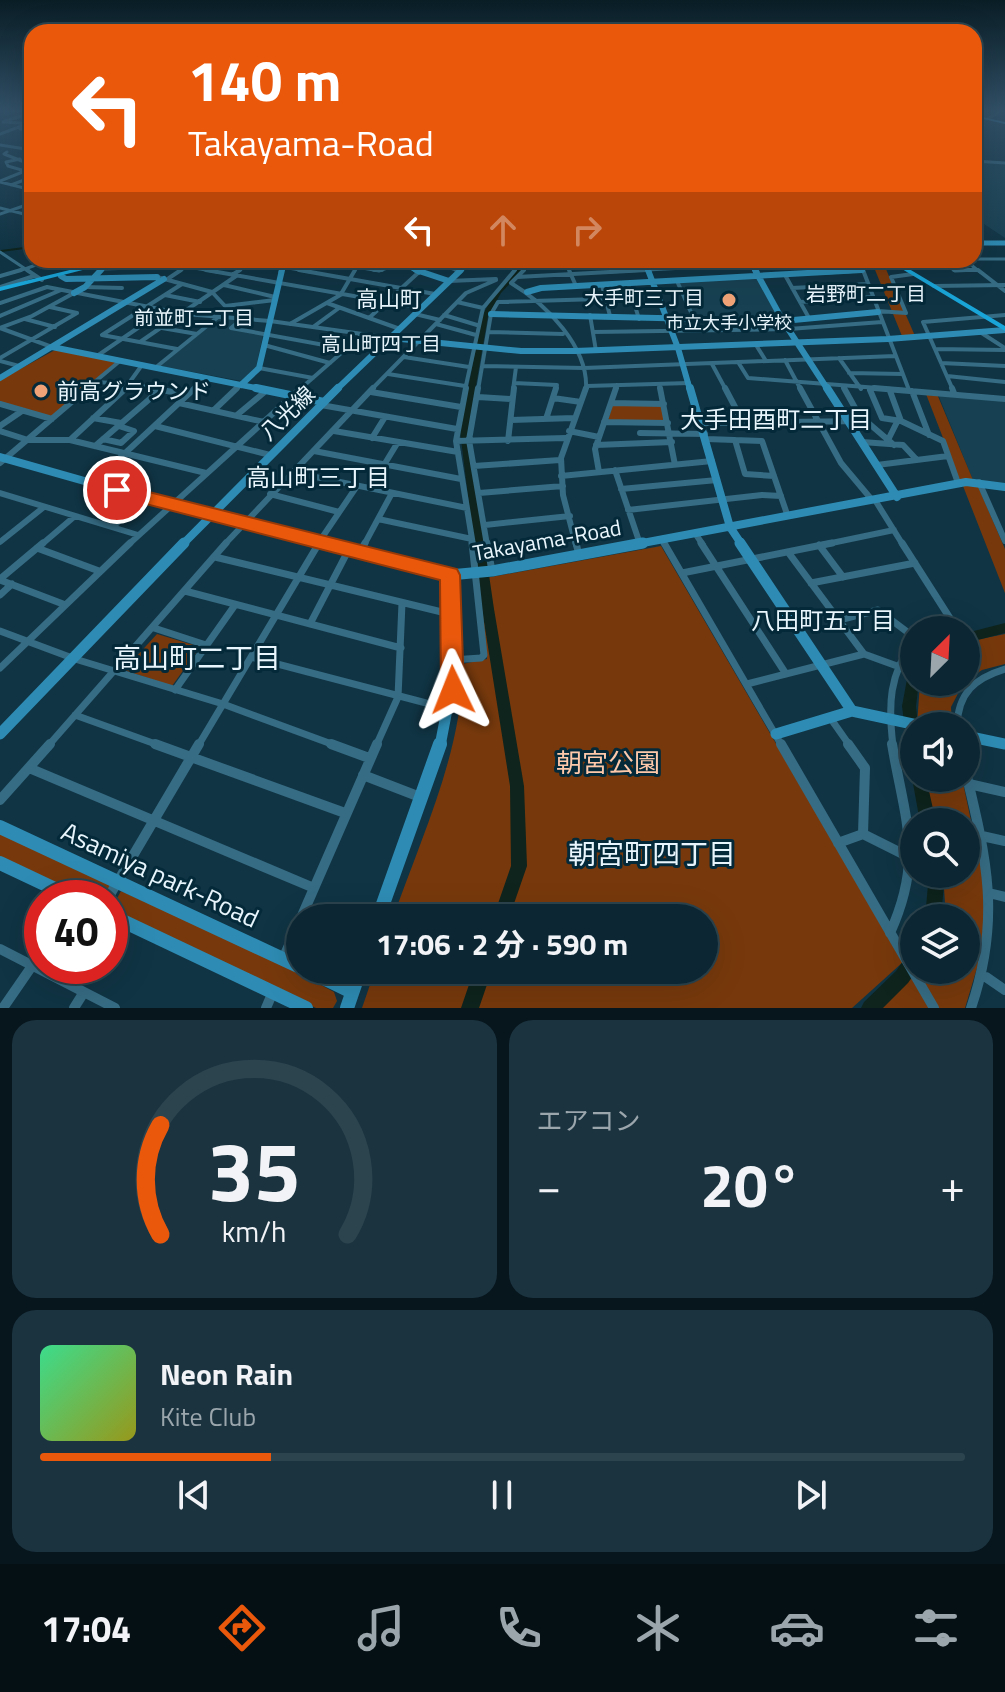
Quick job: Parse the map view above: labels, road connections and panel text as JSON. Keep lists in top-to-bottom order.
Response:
{
  "streets": {
    "street": ["八光線", "Takayama-Road", "Asamiya park-Road"]
  },
  "crossings": [
    ["八光線", "Takayama-Road"]
  ],
  "districts": [
    "岩野町二丁目",
    "大手町三丁目",
    "高山町",
    "前並町二丁目",
    "高山町四丁目",
    "大手田酉町二丁目",
    "高山町三丁目",
    "八田町五丁目",
    "高山町二丁目",
    "朝宮町四丁目"
  ],
  "parks": ["朝宮公園"],
  "places": ["市立大手小学校", "前高グラウンド"],
  "north": "top right",
  "page": {
    "turn": ["140 m", "Takayama-Road"],
    "limit": "40",
    "trip": "17:06 · 2 分 · 590 m",
    "tile": "エアコン",
    "heat": ["−", "20°", "+"],
    "song": ["Neon Rain", "Kite Club"],
    "tabs": "17:04",
    "gauge": ["35", "km/h"]
  }
}
